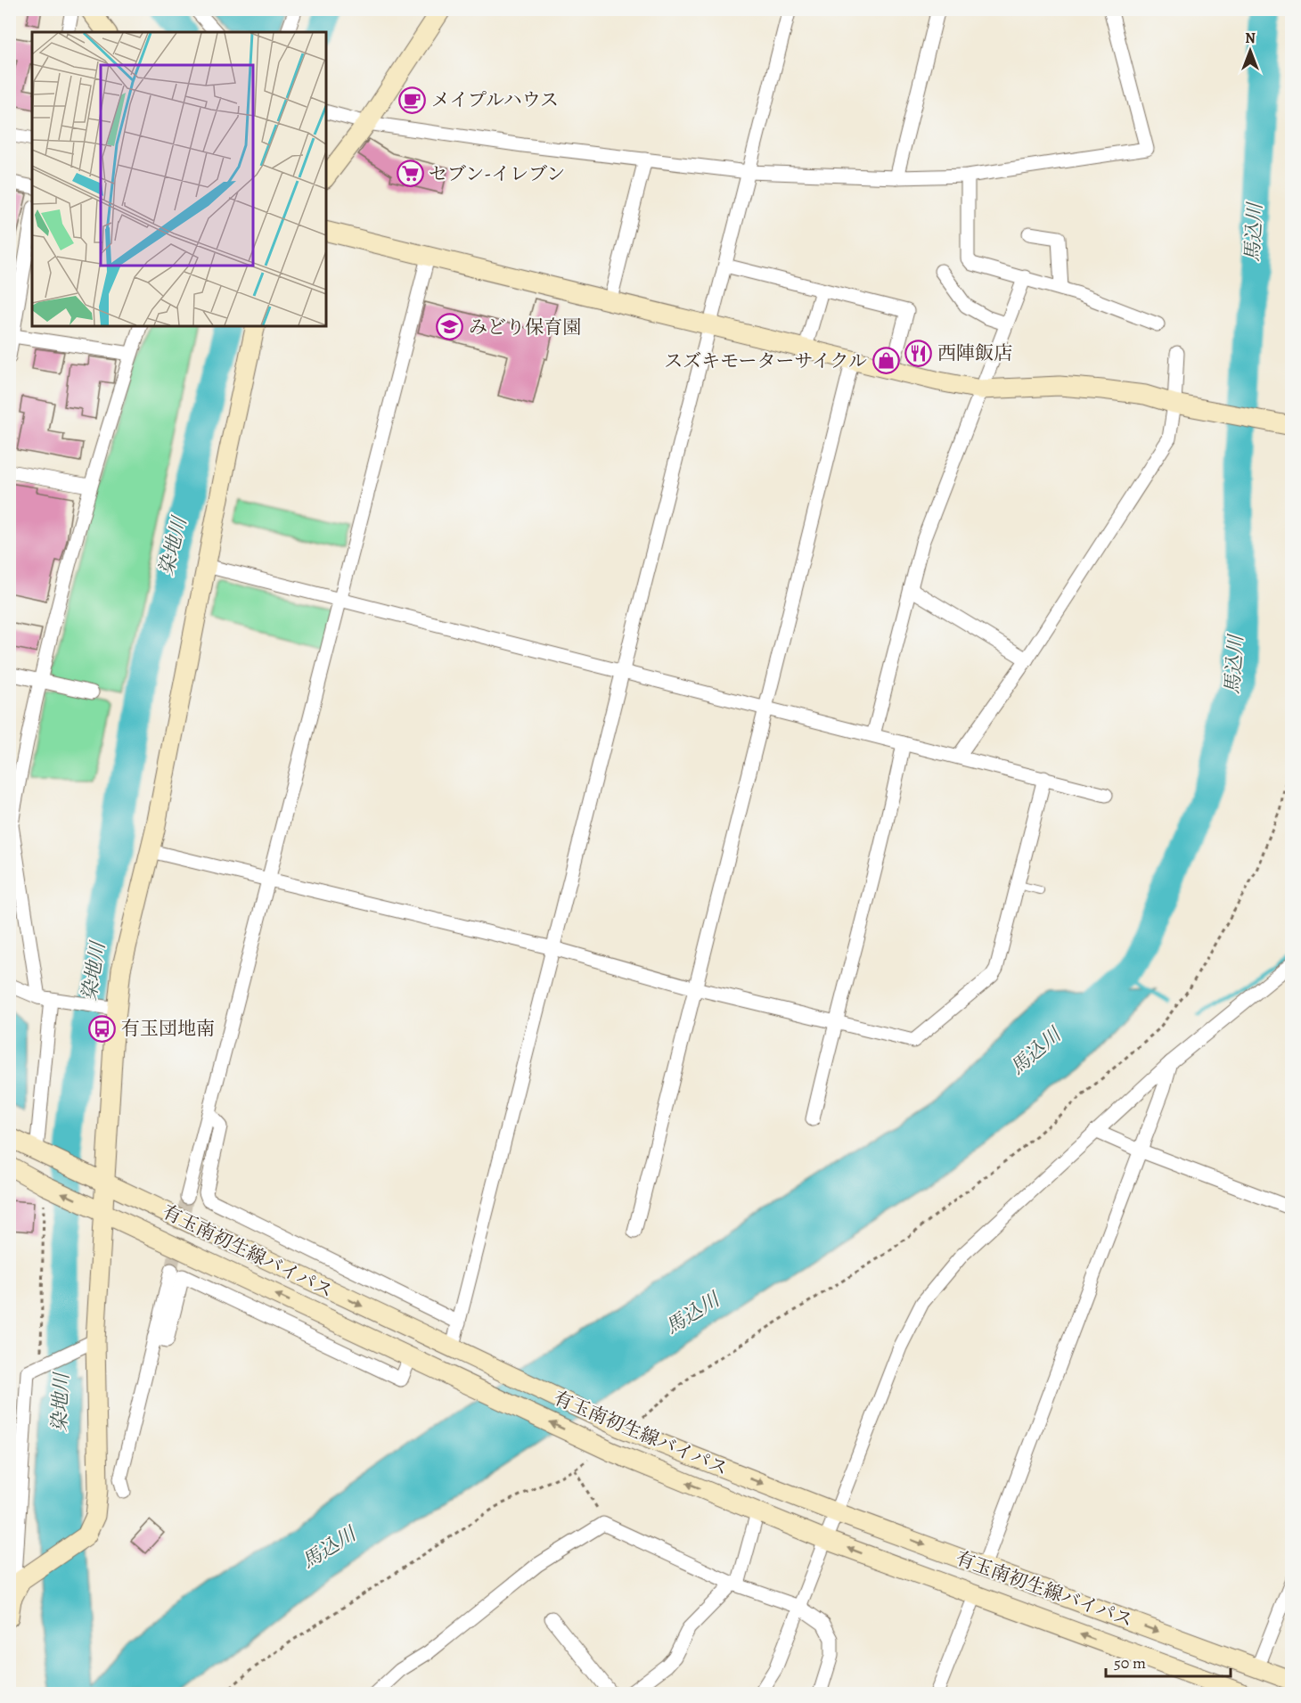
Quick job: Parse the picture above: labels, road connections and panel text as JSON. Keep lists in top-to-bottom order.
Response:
{
  "streets": {
    "street": ["有玉南初生線バイパス"]
  },
  "water": ["馬込川", "染地川"],
  "places": {
    "cafe": ["メイプルハウス"],
    "supermarket": ["セブン-イレブン"],
    "school or university": ["みどり保育園"],
    "restaurant": ["西陣飯店"],
    "shop": ["スズキモーターサイクル"],
    "bus stop": ["有玉団地南"]
  },
  "scale_bar": "50 m",
  "north": "top"
}
